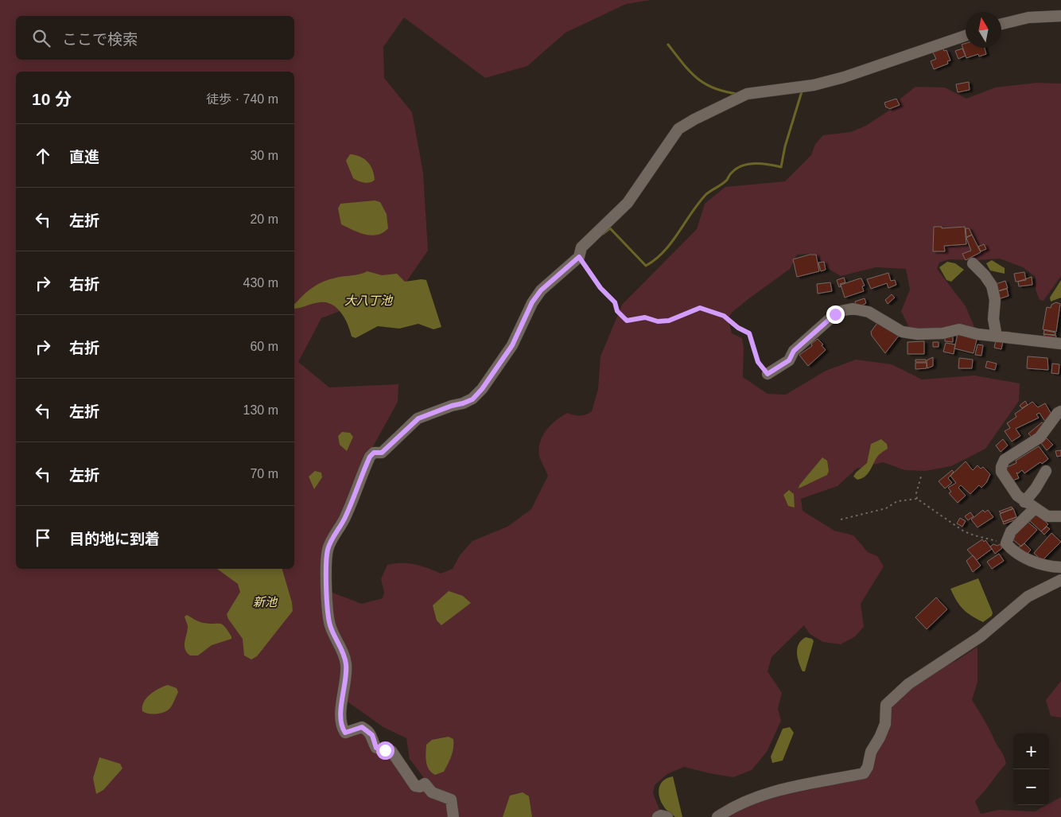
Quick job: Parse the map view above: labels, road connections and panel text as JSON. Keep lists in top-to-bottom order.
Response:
{
  "water": ["大八丁池", "新池"],
  "north": "top",
  "page": {
    "search": "ここで検索",
    "heading": ["10 分", "徒歩 · 740 m"],
    "list": [
      ["直進", "30 m"],
      ["左折", "20 m"],
      ["右折", "430 m"],
      ["右折", "60 m"],
      ["左折", "130 m"],
      ["左折", "70 m"],
      "目的地に到着"
    ],
    "map_buttons": ["+", "−"]
  }
}
